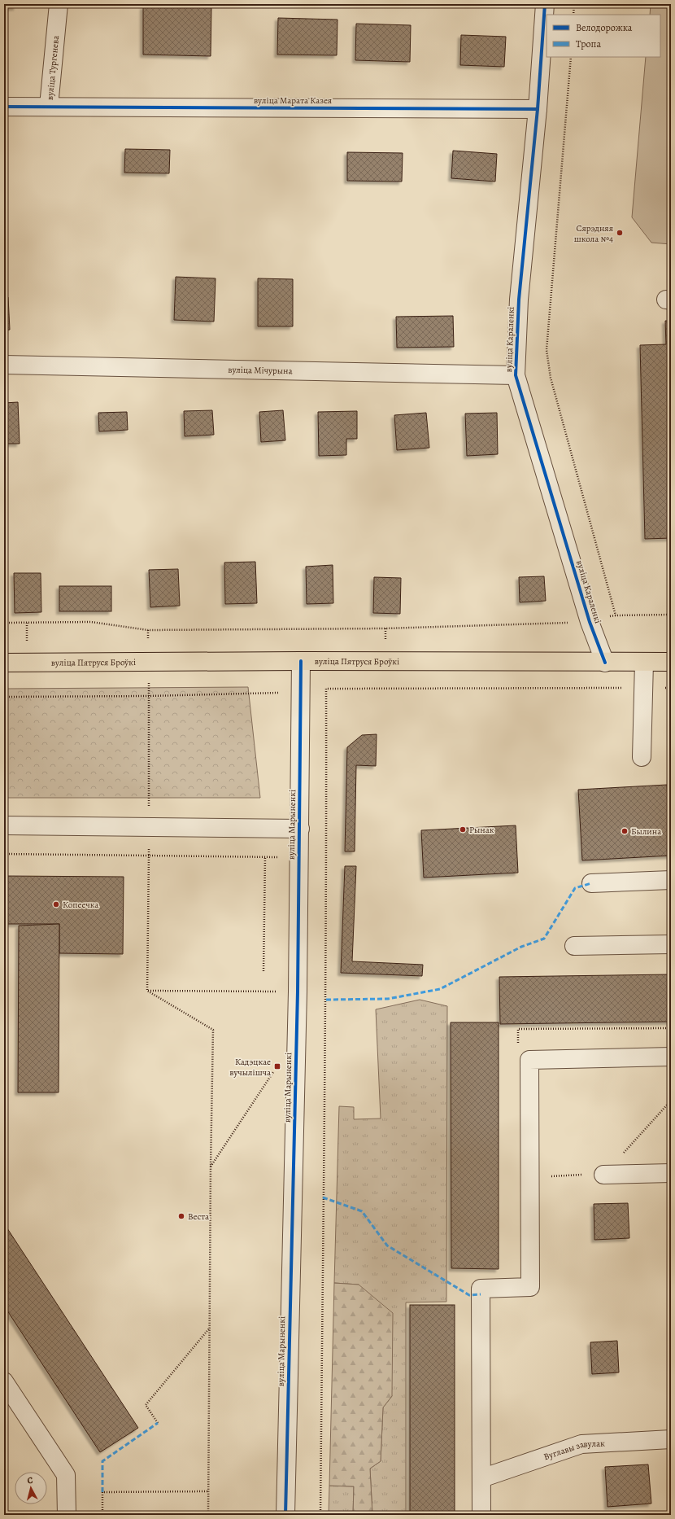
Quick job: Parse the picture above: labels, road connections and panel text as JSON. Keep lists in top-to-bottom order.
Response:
{
  "streets": {
    "main road": ["вуліца Пятруся Броўкі"],
    "street": [
      "вуліца Тургенева",
      "вуліца Марата Казея",
      "вуліца Караленкі",
      "вуліца Мічурына",
      "вуліца Марыненкі",
      "Вуглавы завулак"
    ]
  },
  "crossings": [
    ["вуліца Тургенева", "вуліца Марата Казея"],
    ["вуліца Марата Казея", "вуліца Караленкі"],
    ["вуліца Караленкі", "вуліца Мічурына"],
    ["вуліца Караленкі", "вуліца Пятруся Броўкі"],
    ["вуліца Пятруся Броўкі", "вуліца Марыненкі"]
  ],
  "places": {
    "other": [
      "Сярэдняя школа №4",
      "Рынак",
      "Былина",
      "Копеечка",
      "Веста"
    ],
    "transit": ["Кадэцкае вучылішча"]
  },
  "legend": ["Велодорожка", "Тропа"],
  "north": "top"
}
